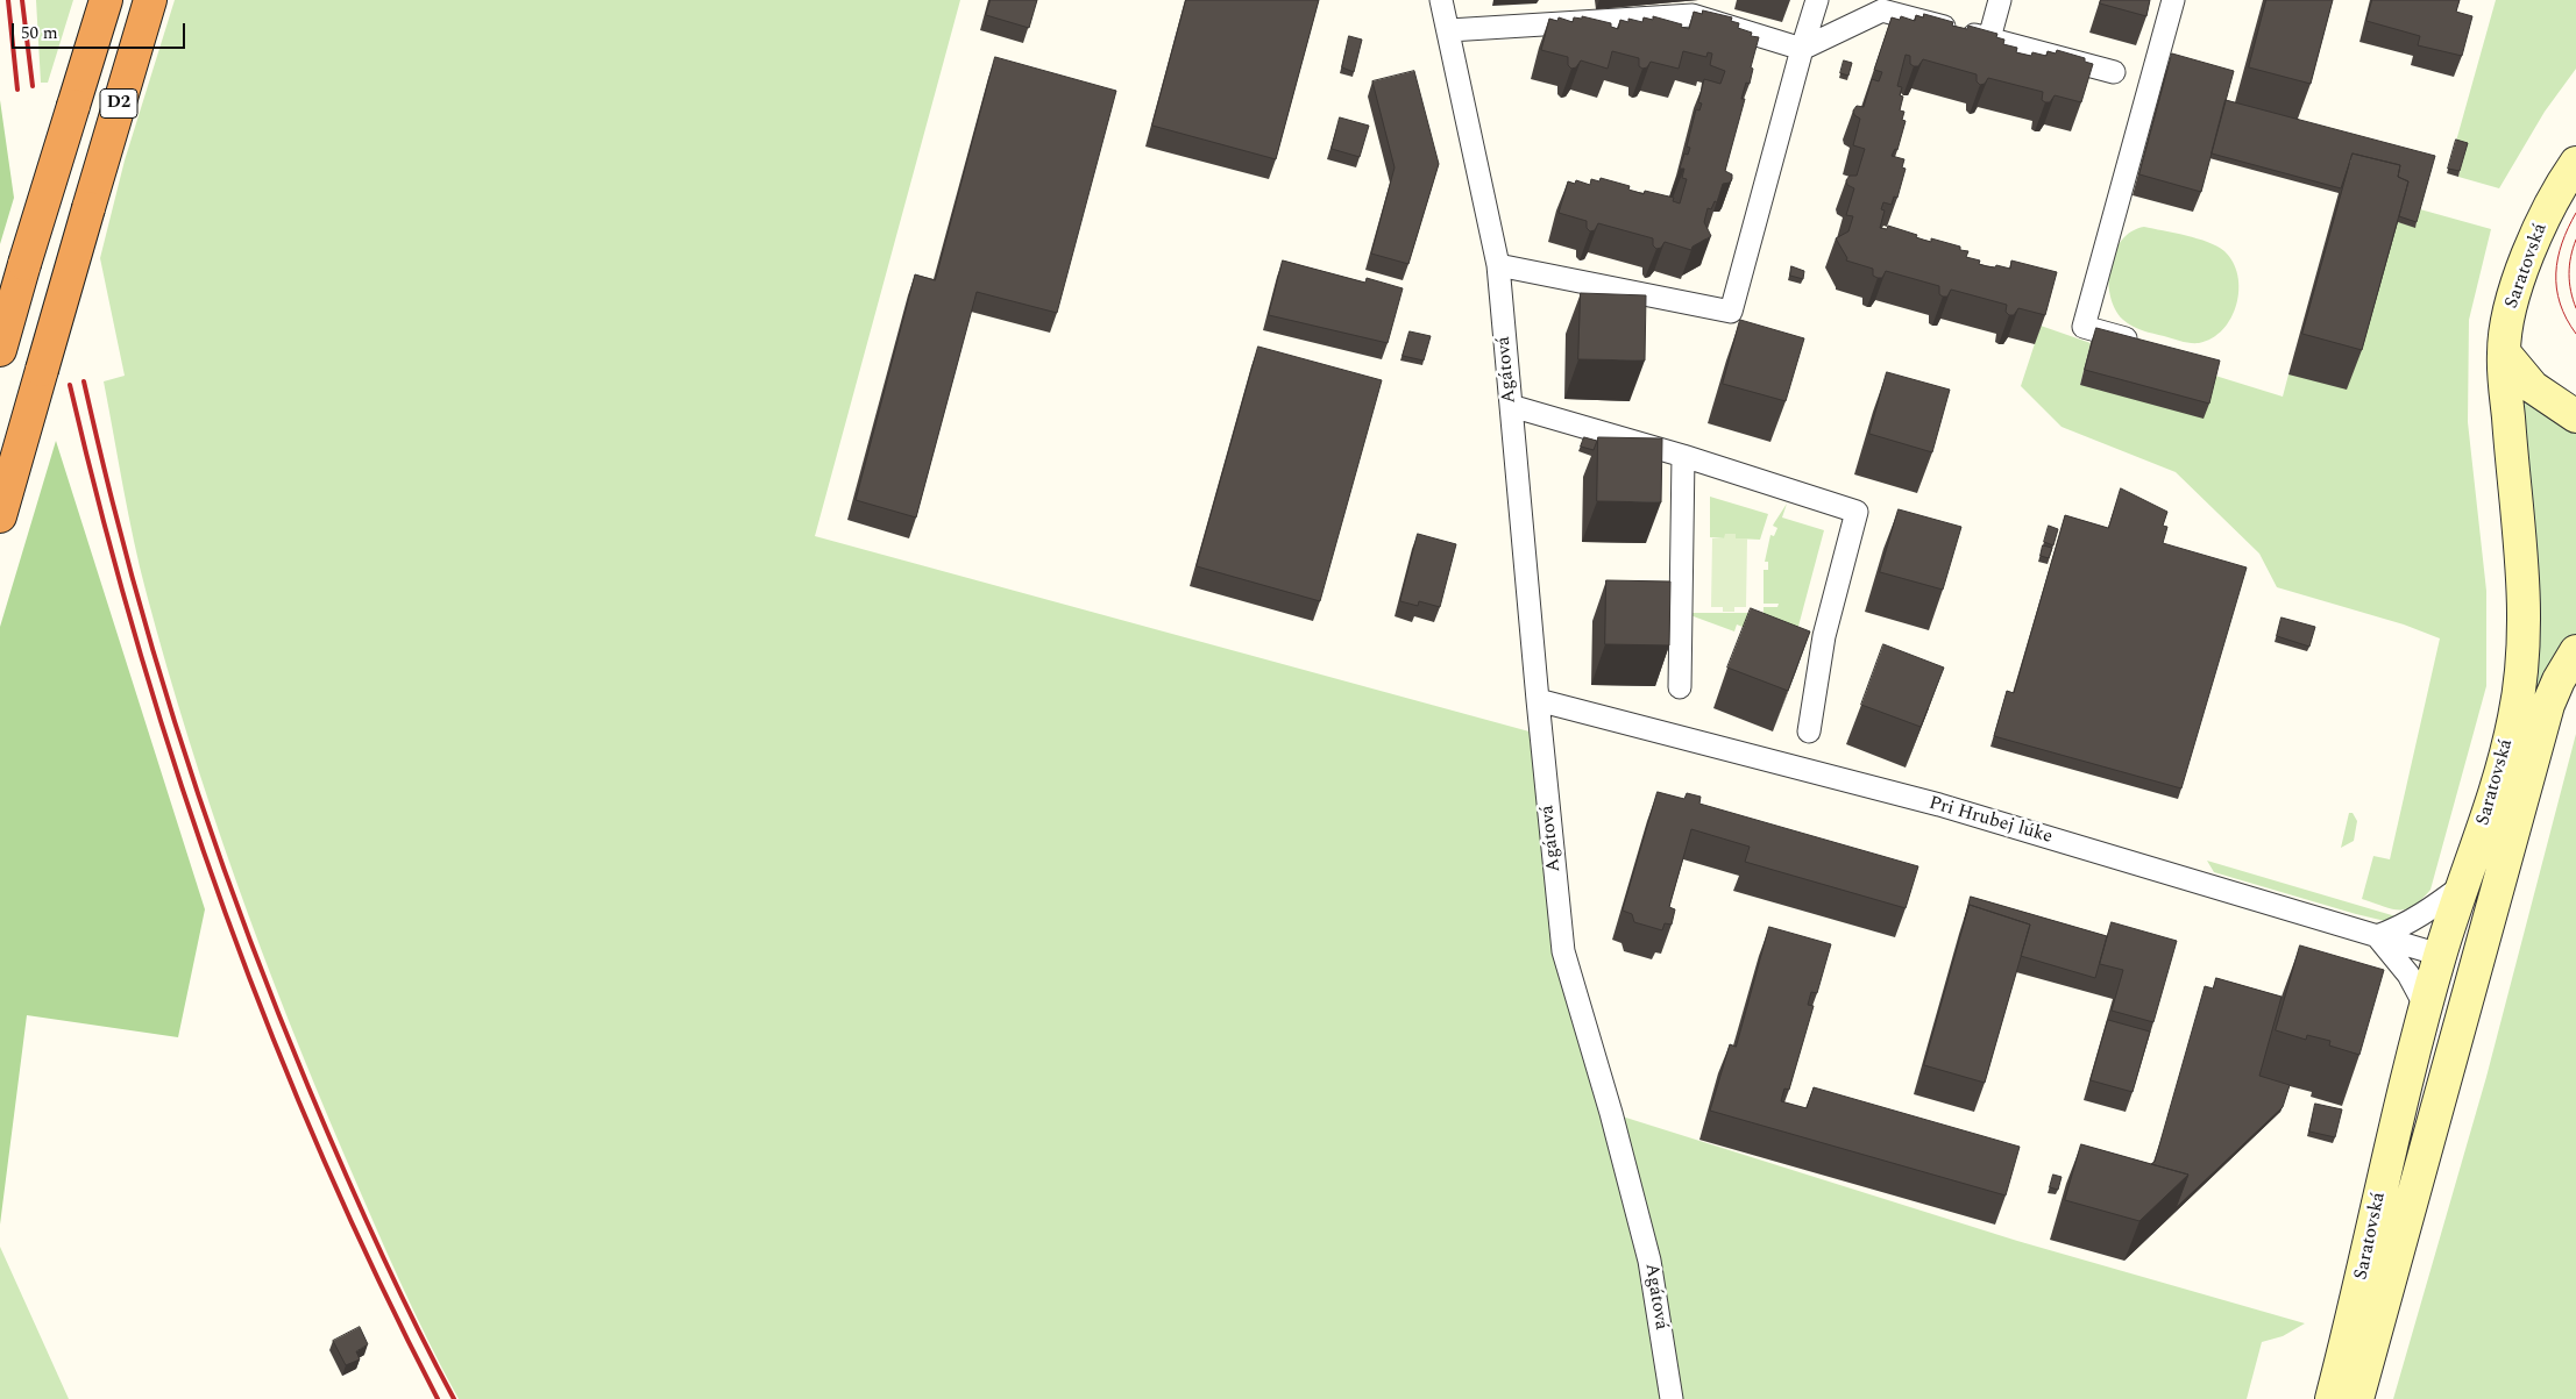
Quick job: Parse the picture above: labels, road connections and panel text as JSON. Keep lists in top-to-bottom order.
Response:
{
  "streets": {
    "highway": ["D2"],
    "main road": ["Saratovská"],
    "street": ["Agátová", "Pri Hrubej lúke"]
  },
  "crossings": [
    ["Saratovská", "Pri Hrubej lúke"],
    ["Agátová", "Pri Hrubej lúke"]
  ],
  "scale_bar": "50 m"
}
